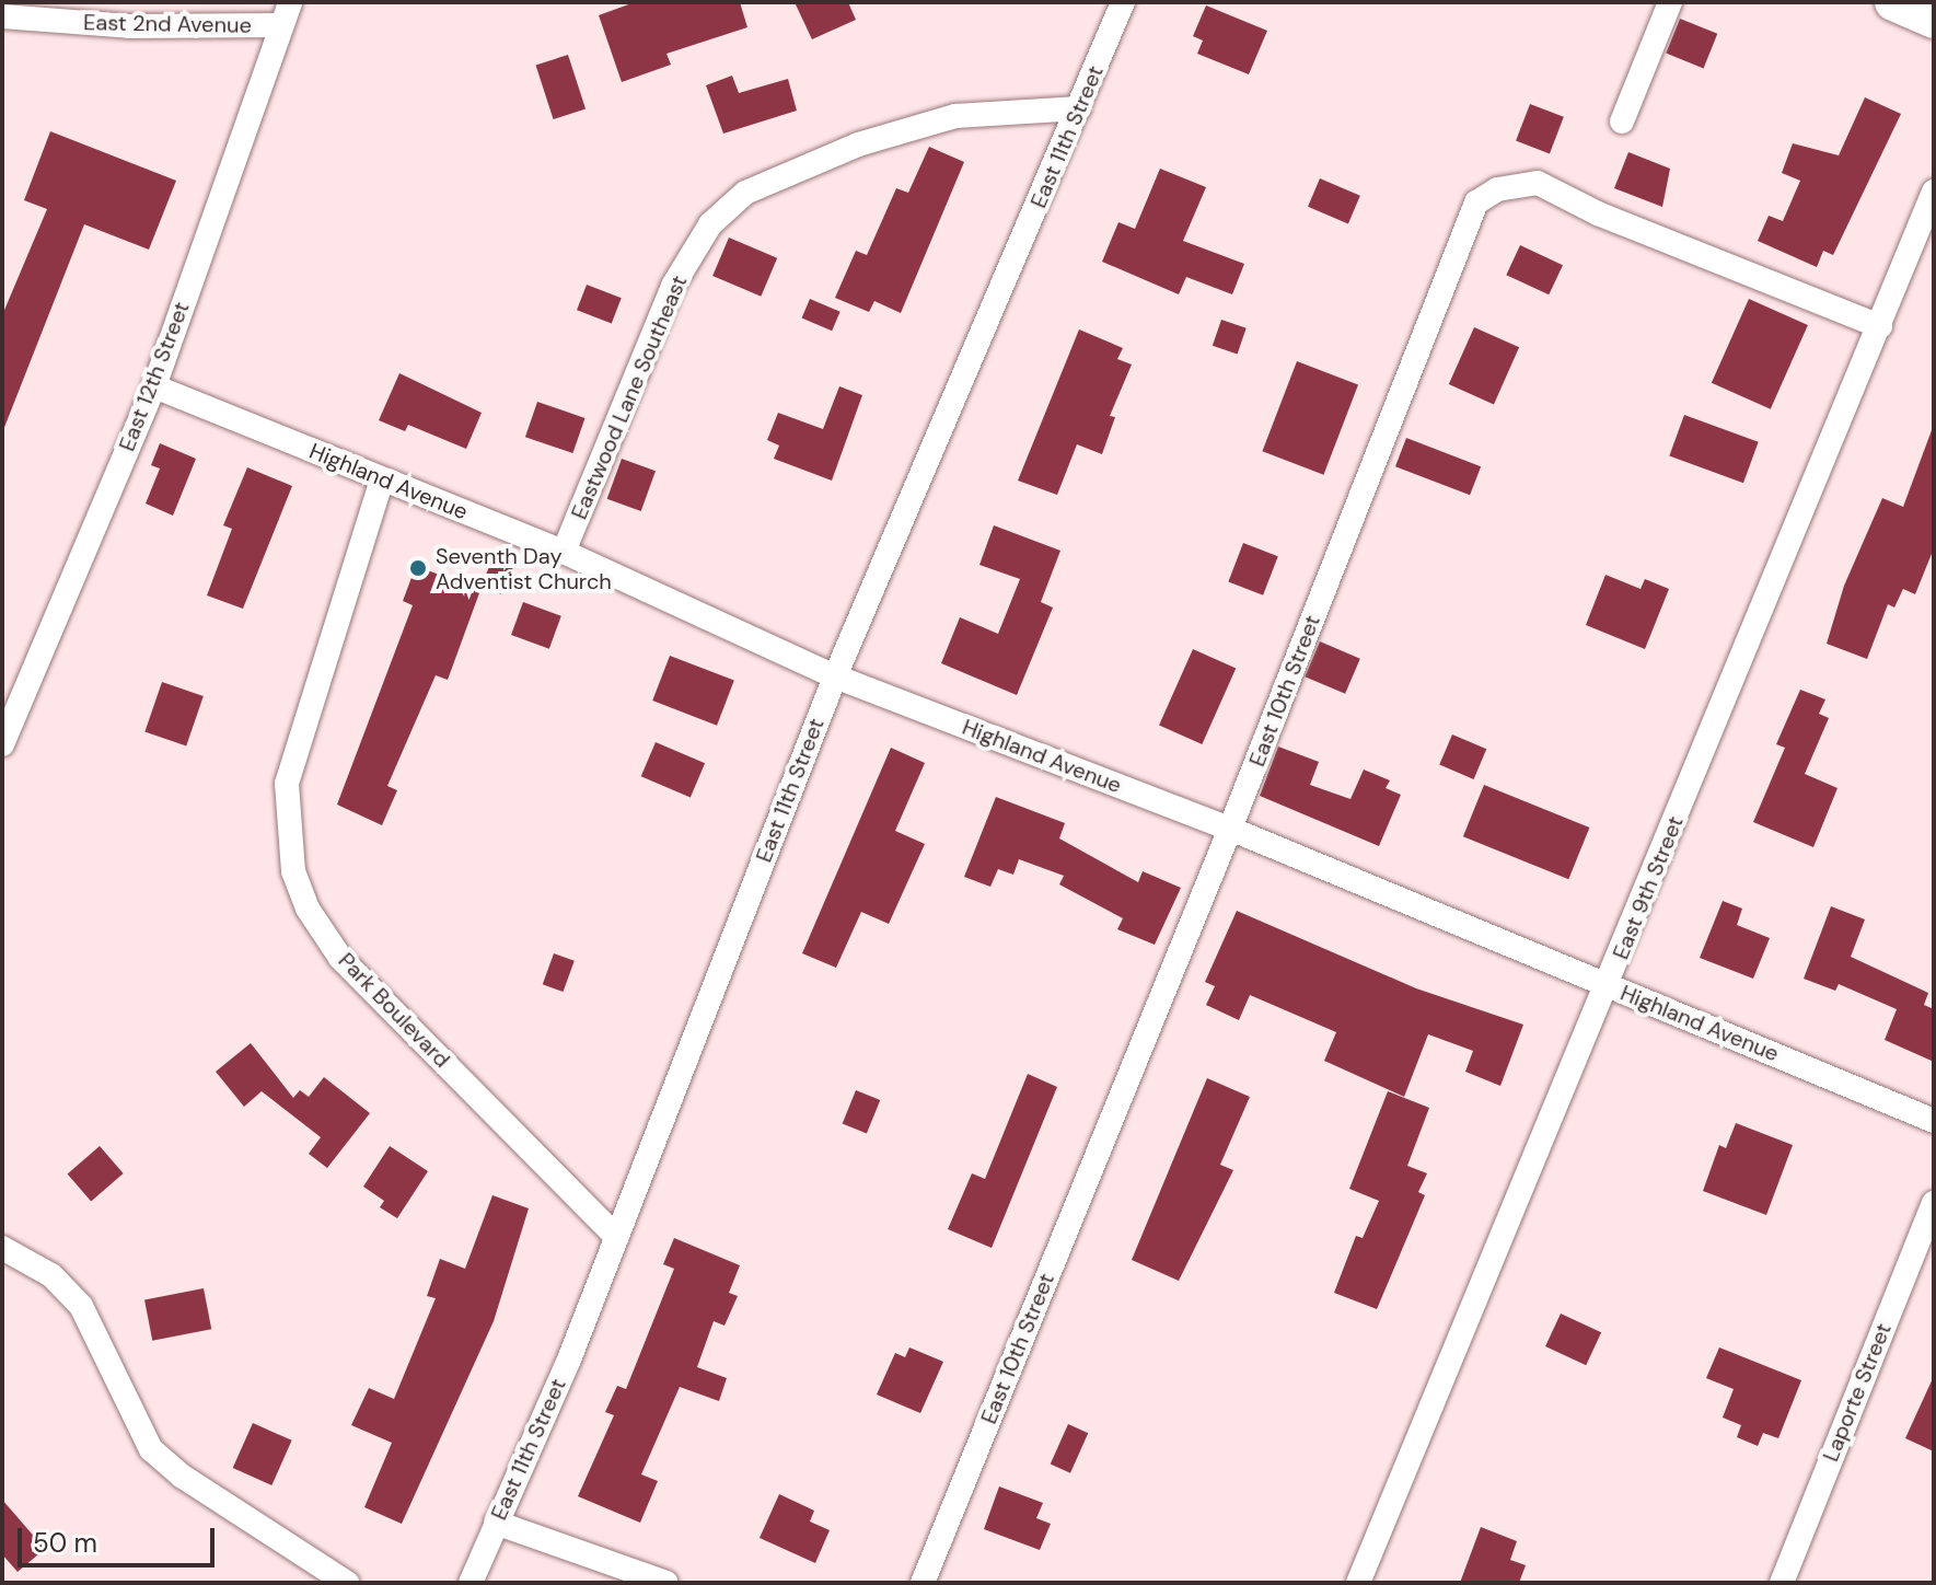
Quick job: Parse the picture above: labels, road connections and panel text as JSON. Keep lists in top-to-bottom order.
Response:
{
  "streets": {
    "street": [
      "East 2nd Avenue",
      "East 11th Street",
      "East 12th Street",
      "Eastwood Lane Southeast",
      "Highland Avenue",
      "East 10th Street",
      "East 9th Street",
      "Park Boulevard",
      "Laporte Street"
    ]
  },
  "crossings": [
    ["East 2nd Avenue", "East 12th Street"],
    ["East 11th Street", "Eastwood Lane Southeast"],
    ["East 11th Street", "Highland Avenue"],
    ["East 11th Street", "Park Boulevard"],
    ["East 12th Street", "Highland Avenue"],
    ["Eastwood Lane Southeast", "Highland Avenue"],
    ["Highland Avenue", "East 10th Street"],
    ["Highland Avenue", "East 9th Street"],
    ["Highland Avenue", "Park Boulevard"],
    ["East 10th Street", "East 9th Street"]
  ],
  "places": ["Seventh Day Adventist Church"],
  "scale_bar": "50 m"
}
